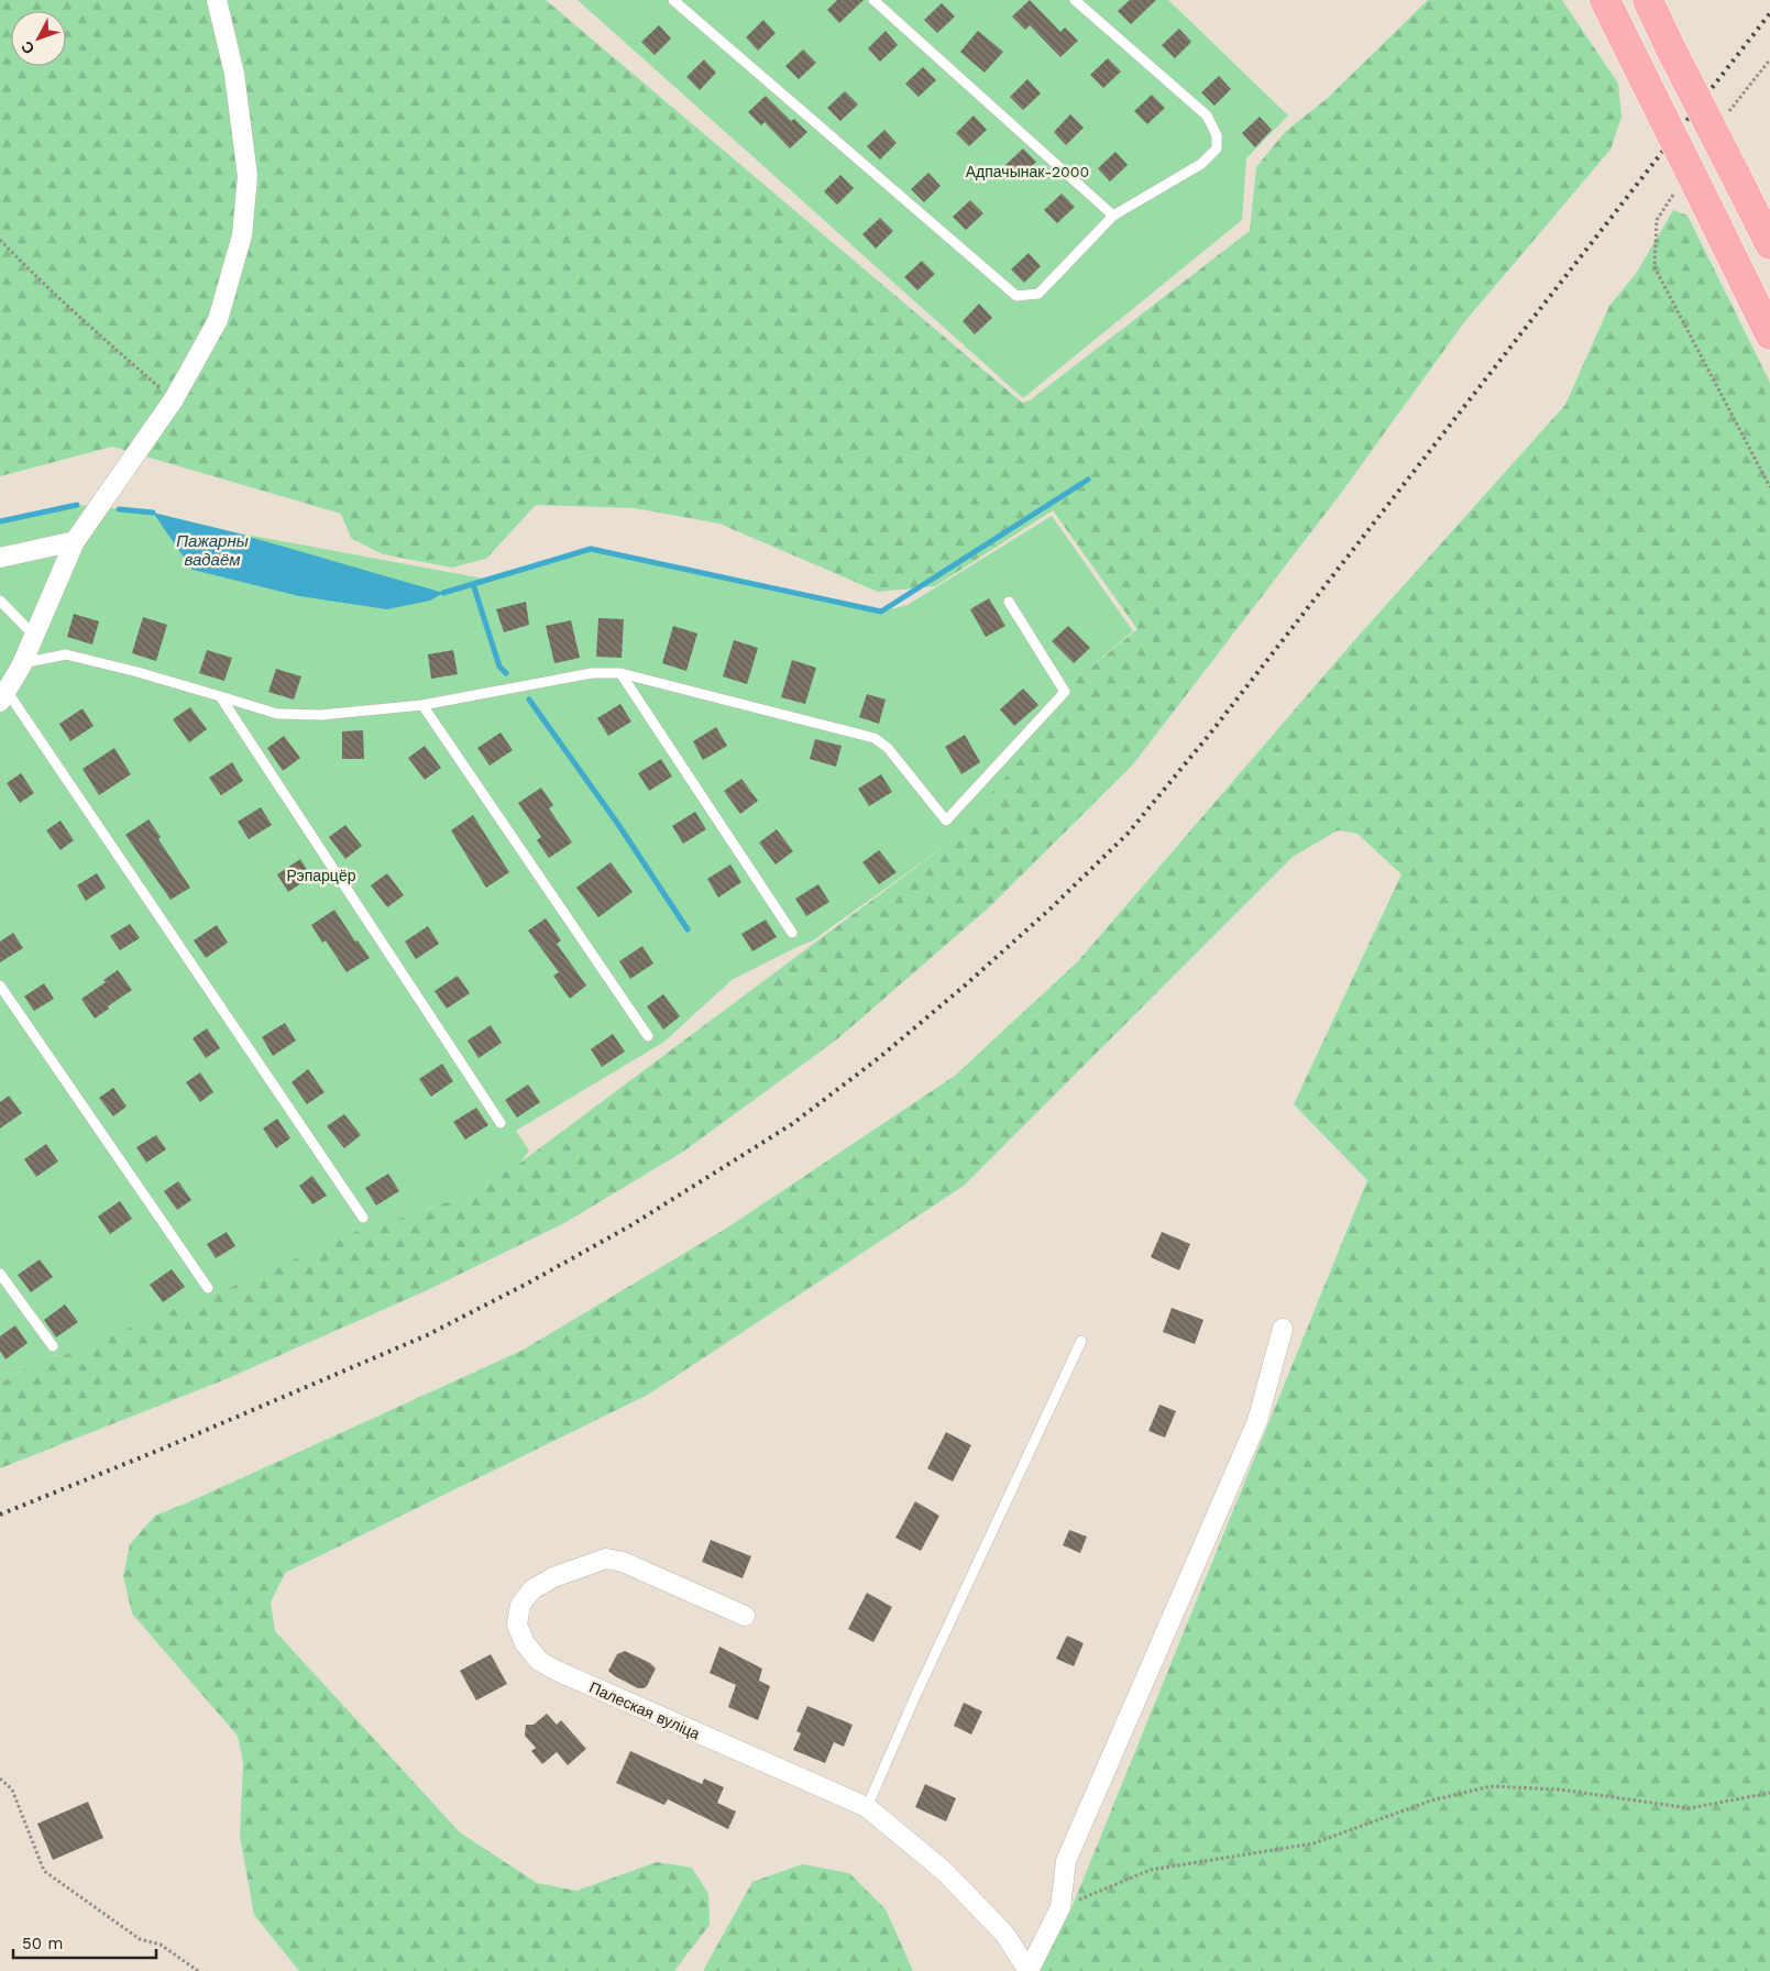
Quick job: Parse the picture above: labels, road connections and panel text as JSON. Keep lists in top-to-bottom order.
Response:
{
  "streets": {
    "street": ["Палеская вуліца"]
  },
  "water": ["Пажарны вадаём"],
  "parks": ["Адпачынак-2000", "Рэпарцёр"],
  "scale_bar": "50 m",
  "north": "bottom left"
}
